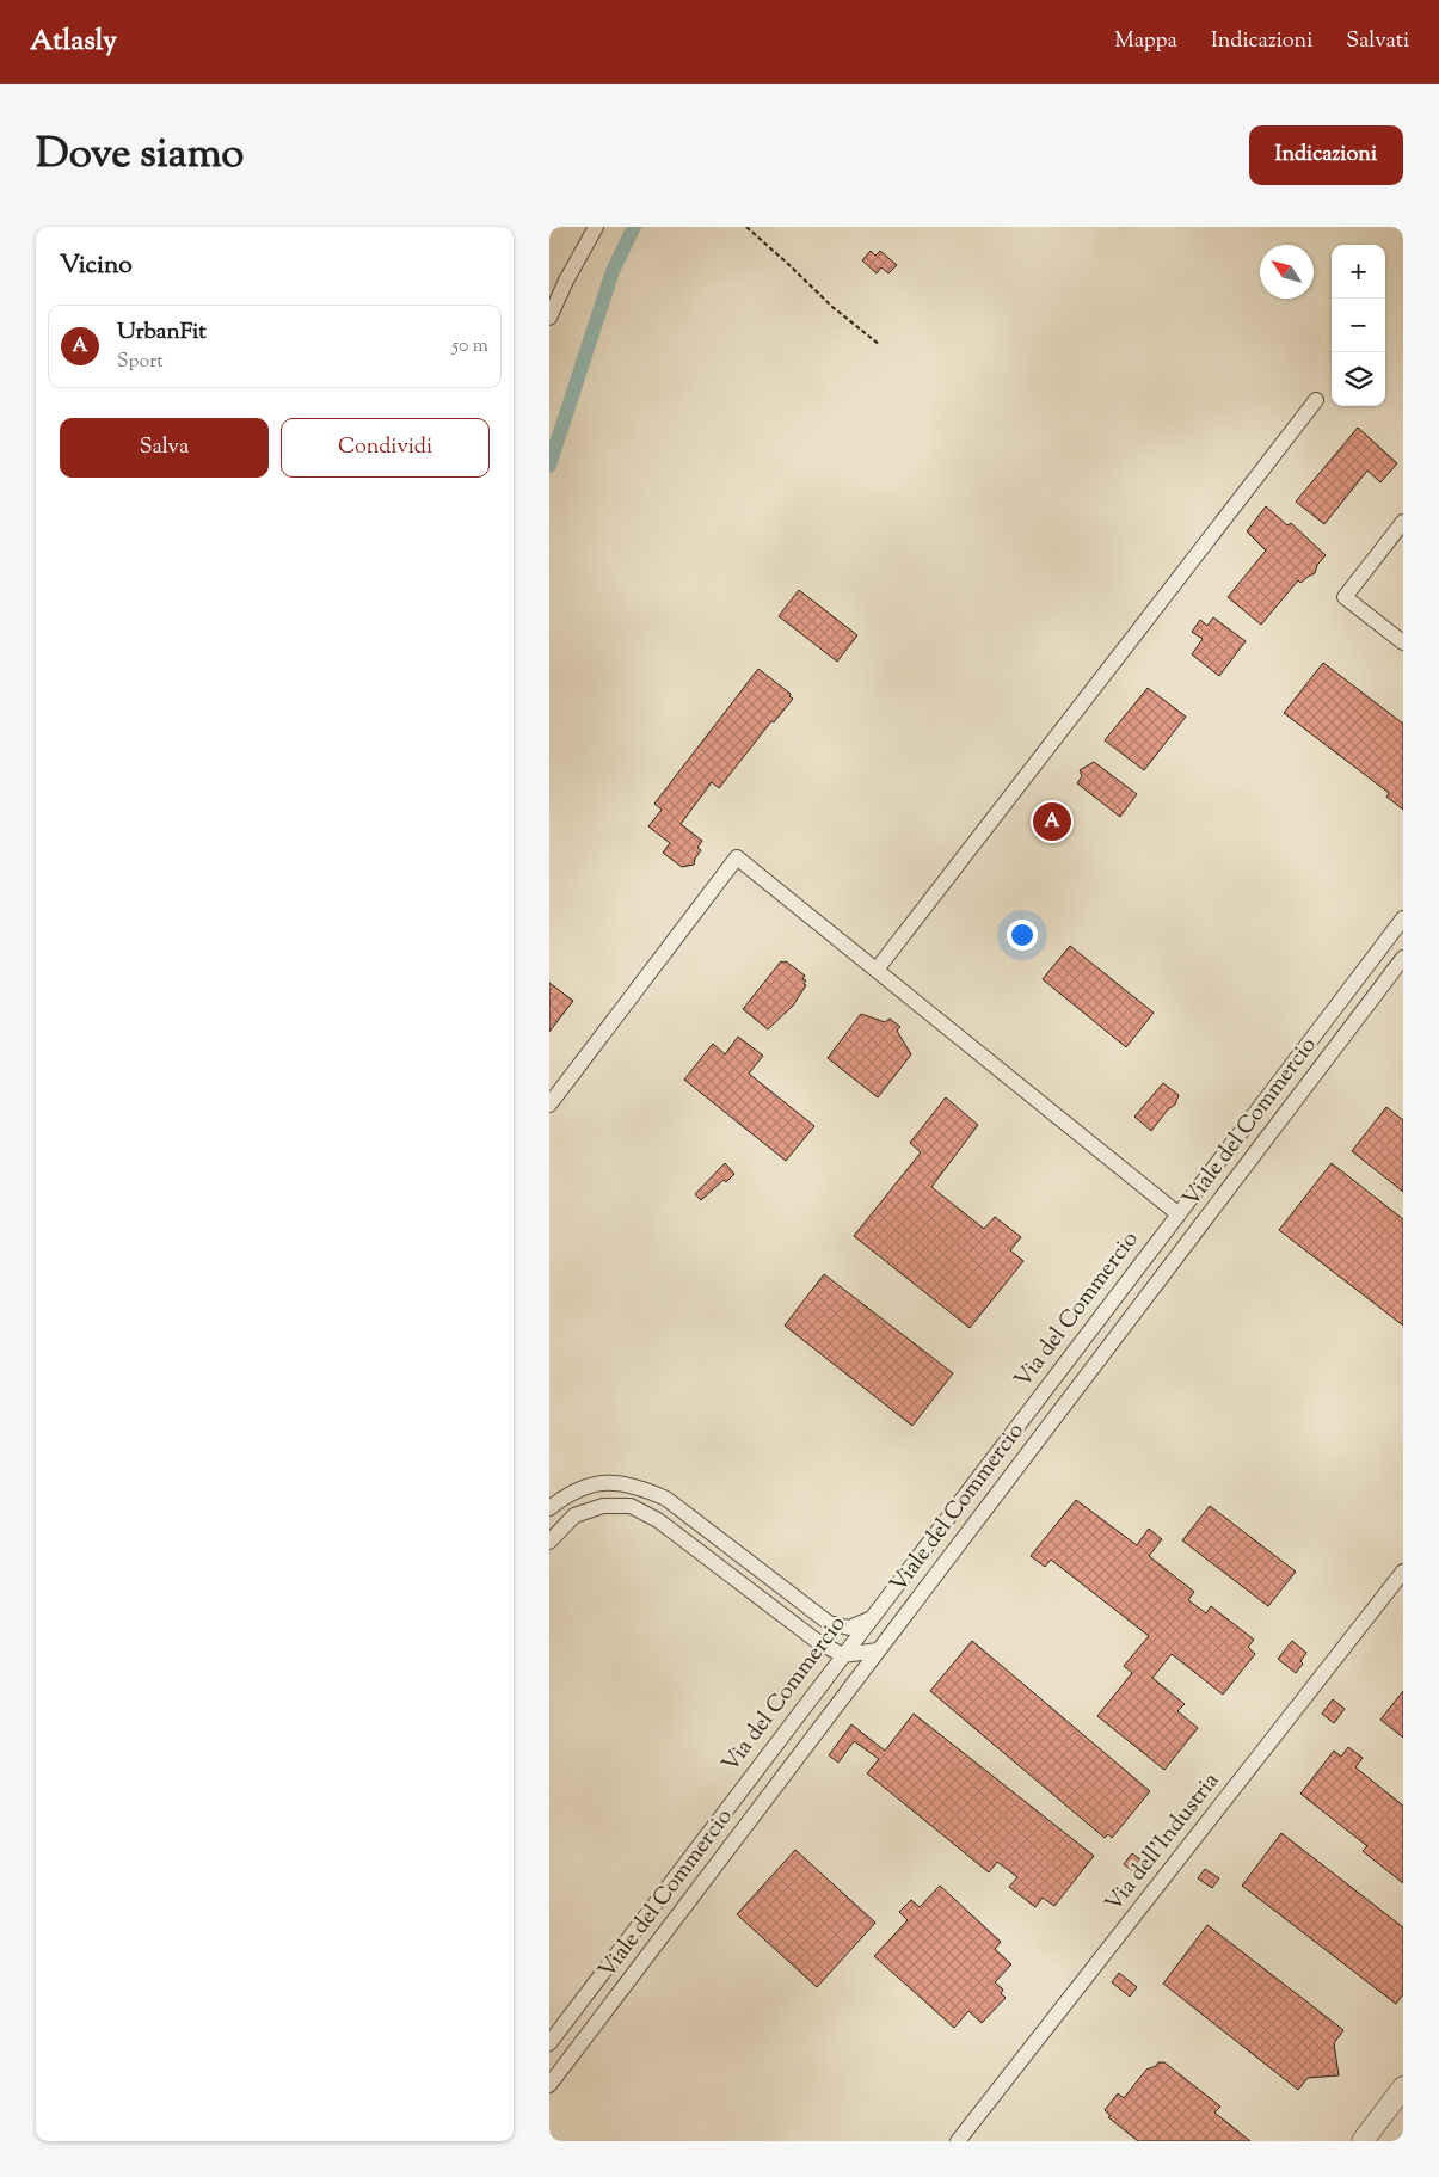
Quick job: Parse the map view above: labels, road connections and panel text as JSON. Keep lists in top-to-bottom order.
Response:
{
  "streets": {
    "street": ["Viale del Commercio", "Via del Commercio", "Via dell'Industria"]
  },
  "north": "top left",
  "page": {
    "header": "Atlasly",
    "nav": ["Mappa", "Indicazioni", "Salvati"],
    "title": "Dove siamo",
    "buttons": [
      "Indicazioni",
      ["Salva", "Condividi"]
    ],
    "heading": "Vicino",
    "map_buttons": ["+", "−"],
    "list": [
      {
        "mark": "A",
        "name": "UrbanFit",
        "note": "Sport",
        "value": "50 m"
      }
    ],
    "pins": "A"
  }
}
